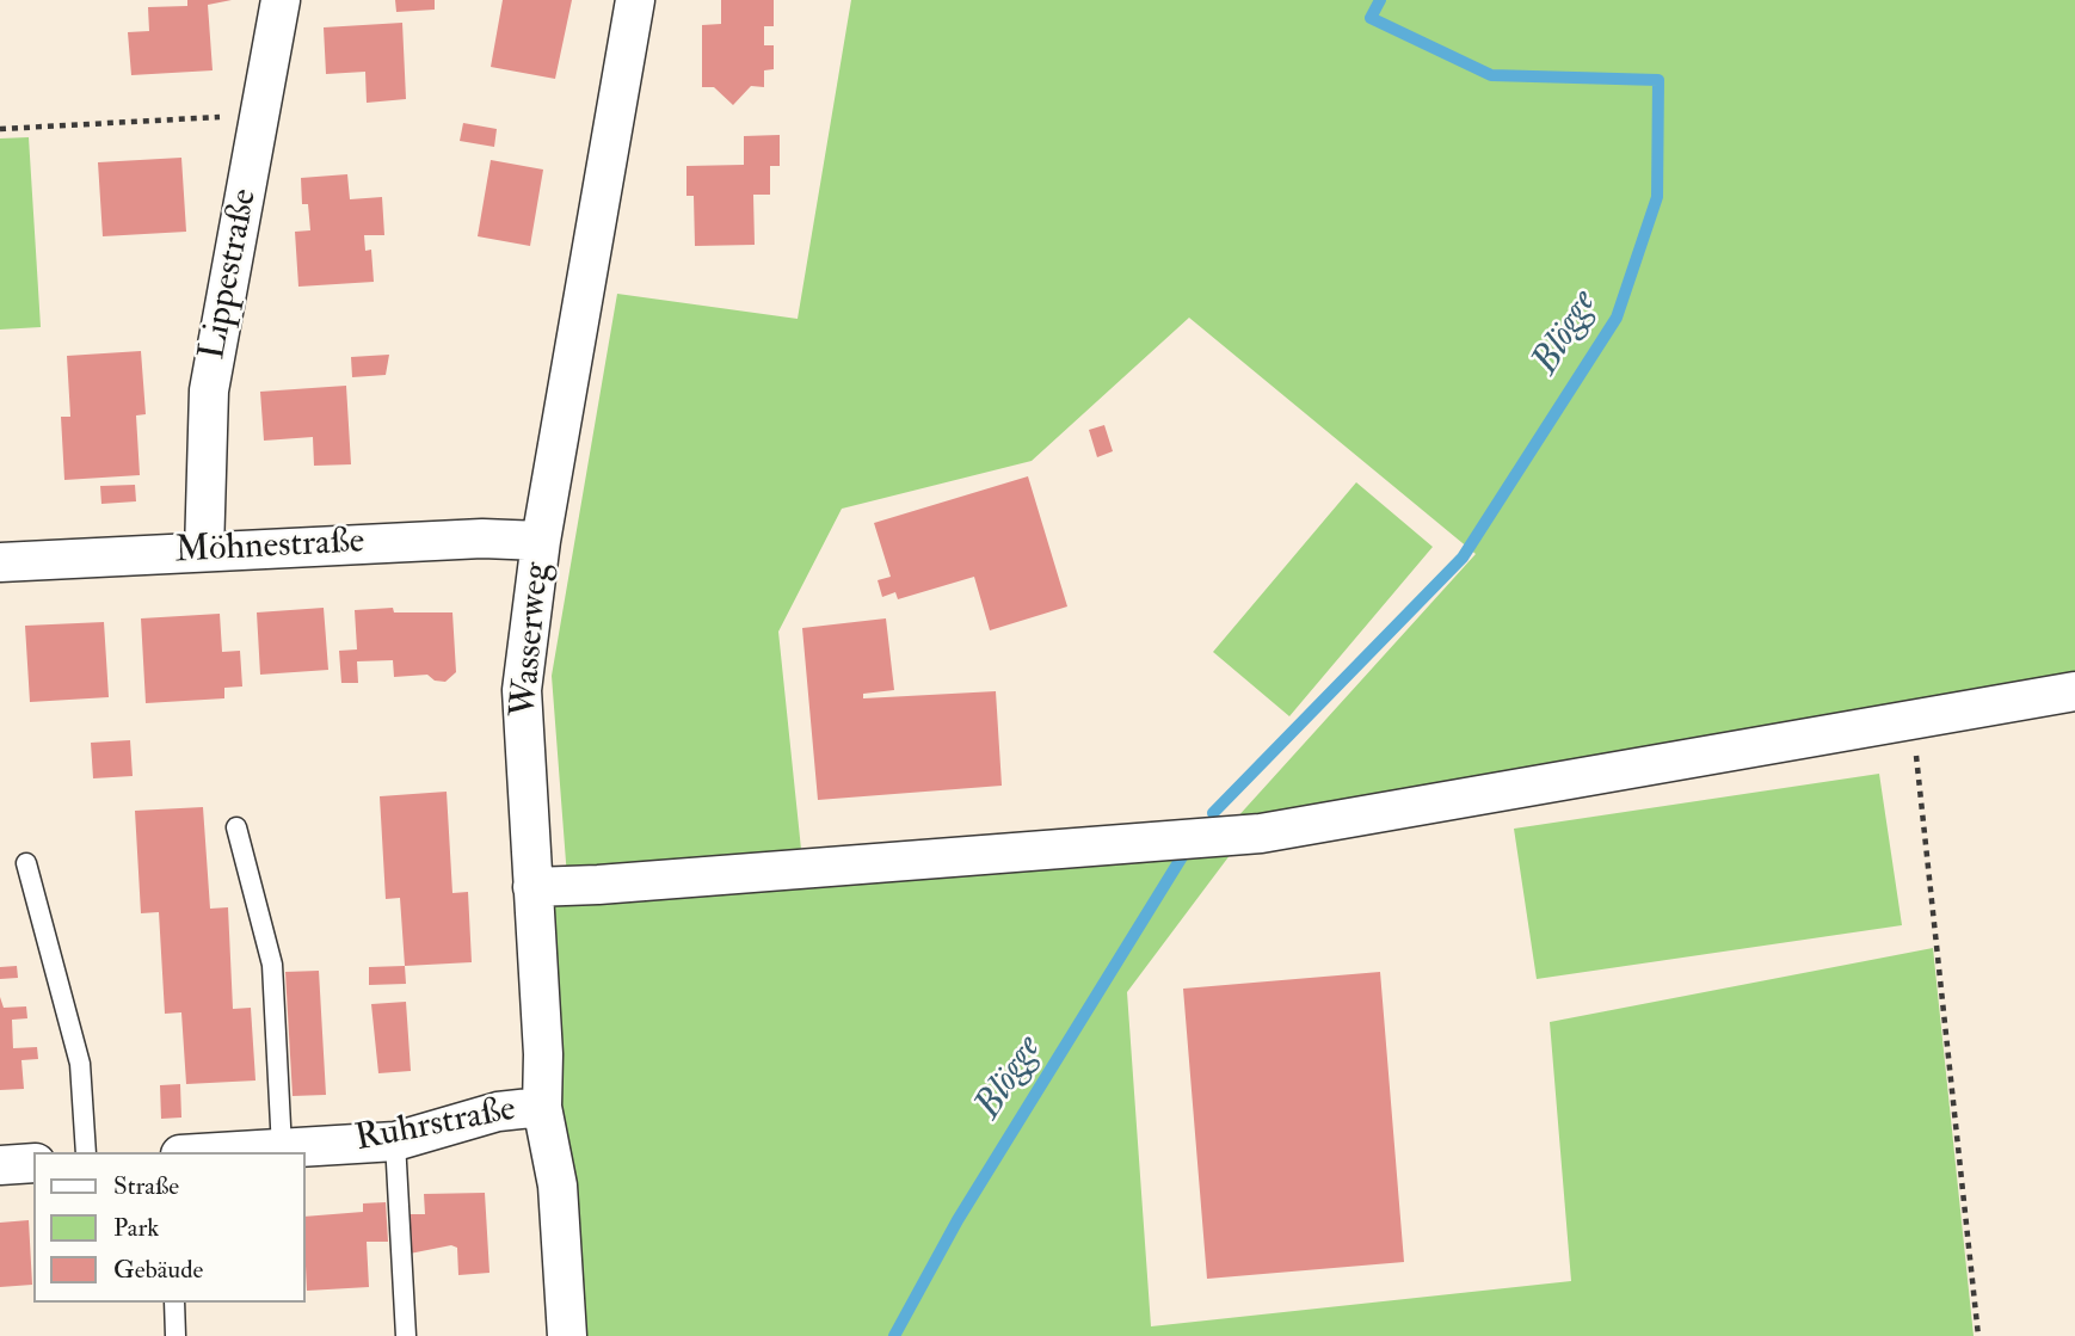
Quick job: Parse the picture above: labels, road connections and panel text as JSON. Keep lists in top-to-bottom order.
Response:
{
  "streets": {
    "street": [
      "Lippestraße",
      "Möhnestraße",
      "Wasserweg",
      "Ruhrstraße"
    ]
  },
  "crossings": [
    ["Lippestraße", "Möhnestraße"],
    ["Möhnestraße", "Wasserweg"],
    ["Wasserweg", "Ruhrstraße"]
  ],
  "water": ["Blögge"],
  "legend": ["Straße", "Park", "Gebäude"]
}
